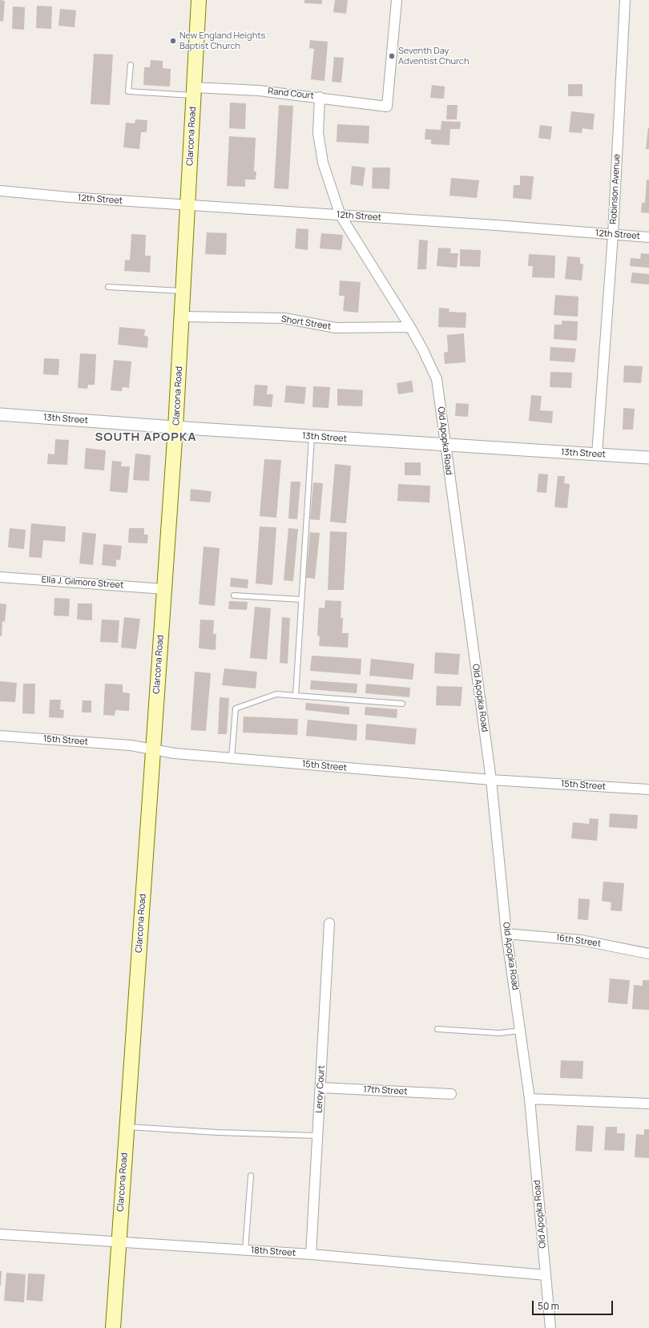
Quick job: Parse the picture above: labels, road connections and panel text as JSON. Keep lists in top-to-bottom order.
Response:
{
  "streets": {
    "main road": ["Clarcona Road"],
    "street": [
      "Rand Court",
      "Robinson Avenue",
      "12th Street",
      "Short Street",
      "13th Street",
      "Old Apopka Road",
      "Ella J. Gilmore Street",
      "15th Street",
      "16th Street",
      "Leroy Court",
      "17th Street",
      "18th Street"
    ]
  },
  "crossings": [
    ["Rand Court", "Clarcona Road"],
    ["Rand Court", "Old Apopka Road"],
    ["Clarcona Road", "12th Street"],
    ["Clarcona Road", "Short Street"],
    ["Clarcona Road", "13th Street"],
    ["Clarcona Road", "Ella J. Gilmore Street"],
    ["Clarcona Road", "15th Street"],
    ["Clarcona Road", "18th Street"],
    ["Robinson Avenue", "12th Street"],
    ["Robinson Avenue", "13th Street"],
    ["12th Street", "Old Apopka Road"],
    ["Short Street", "Old Apopka Road"],
    ["13th Street", "Old Apopka Road"],
    ["Old Apopka Road", "15th Street"],
    ["Old Apopka Road", "16th Street"],
    ["Old Apopka Road", "18th Street"],
    ["Leroy Court", "17th Street"],
    ["Leroy Court", "18th Street"]
  ],
  "districts": ["SOUTH APOPKA"],
  "places": ["New England Heights Baptist Church", "Seventh Day Adventist Church"],
  "scale_bar": "50 m"
}
